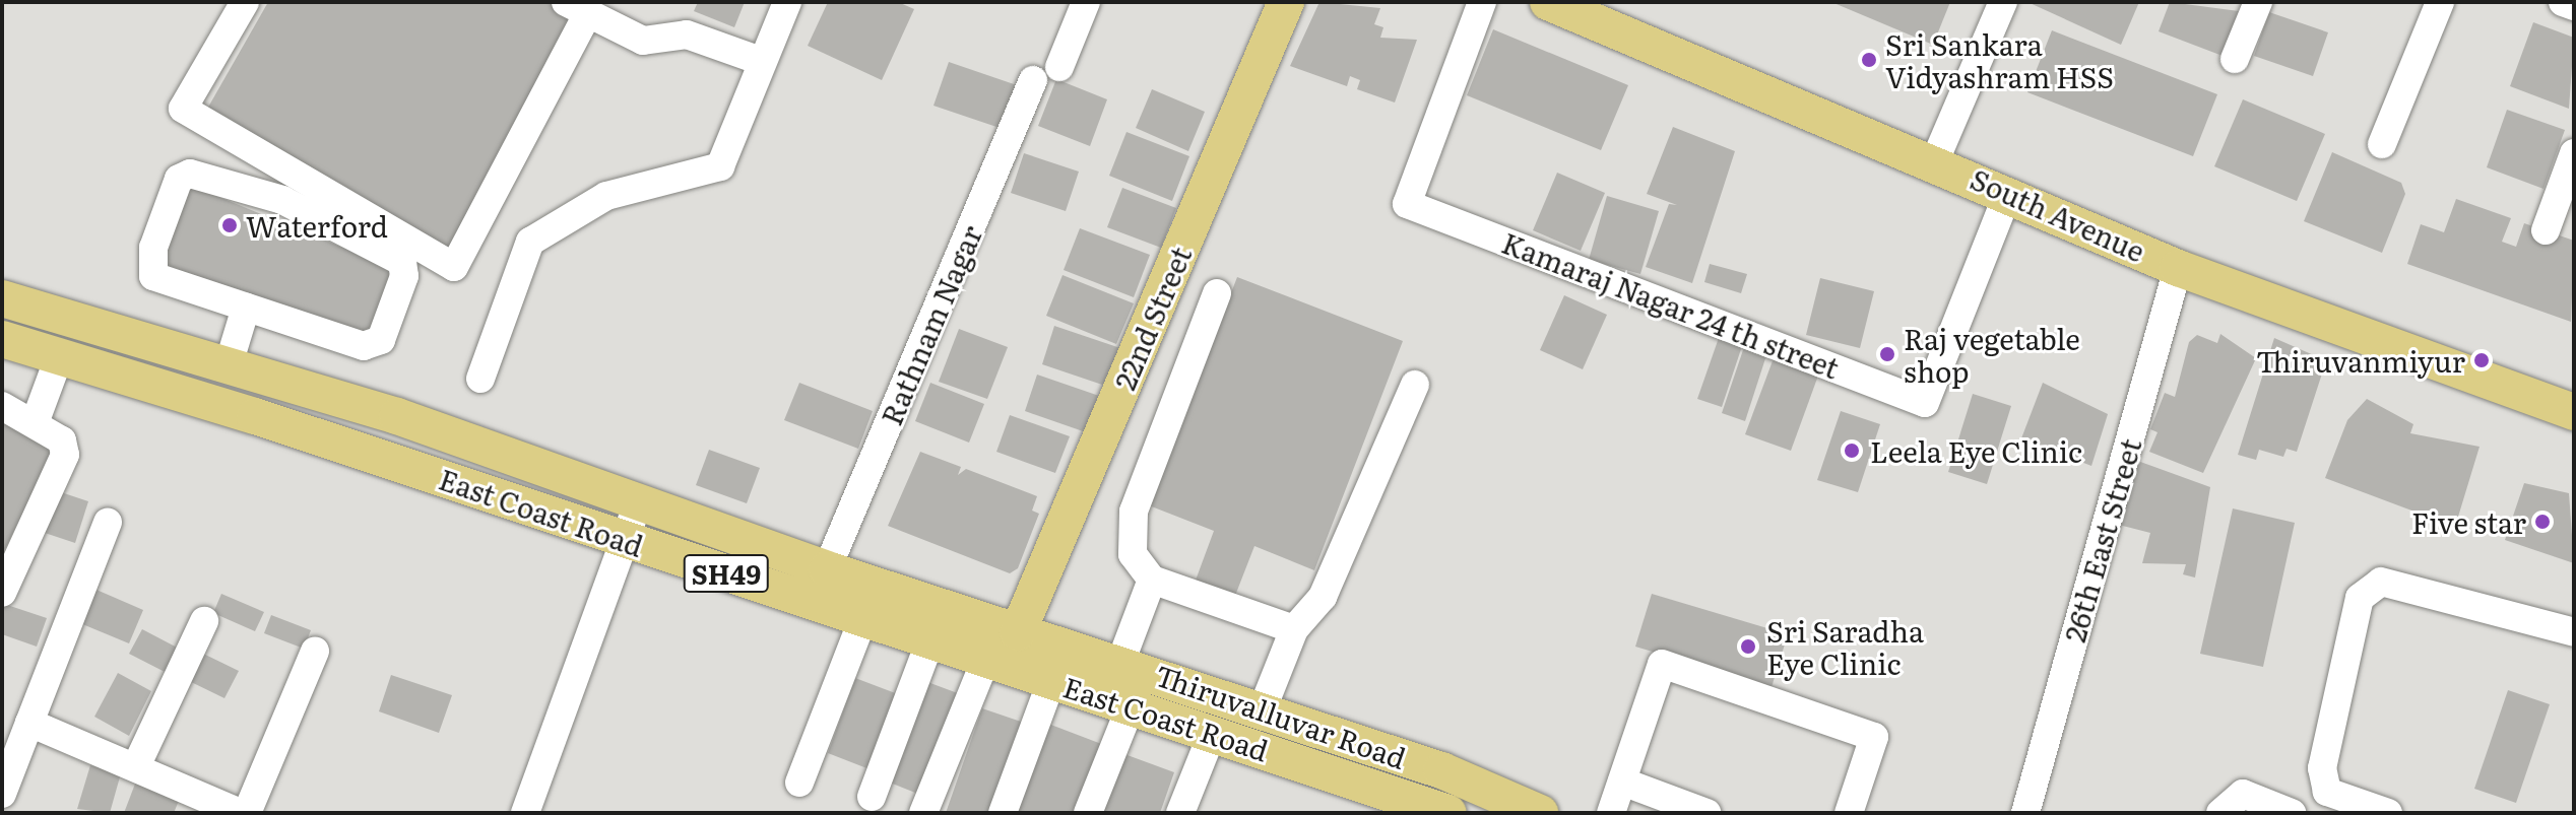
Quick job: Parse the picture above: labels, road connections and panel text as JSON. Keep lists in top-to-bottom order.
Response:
{
  "streets": {
    "main road": [
      "South Avenue",
      "22nd Street",
      "East Coast Road",
      "SH49",
      "Thiruvalluvar Road"
    ],
    "street": ["Kamaraj Nagar 24 th street", "Rathnam Nagar", "26th East Street"]
  },
  "crossings": [
    ["South Avenue", "Kamaraj Nagar 24 th street"],
    ["South Avenue", "26th East Street"],
    ["22nd Street", "East Coast Road"],
    ["22nd Street", "Thiruvalluvar Road"],
    ["Rathnam Nagar", "East Coast Road"],
    ["East Coast Road", "Thiruvalluvar Road"]
  ],
  "places": [
    "Sri Sankara Vidyashram HSS",
    "Waterford",
    "Raj vegetable shop",
    "Thiruvanmiyur",
    "Leela Eye Clinic",
    "Five star",
    "Sri Saradha Eye Clinic"
  ]
}
